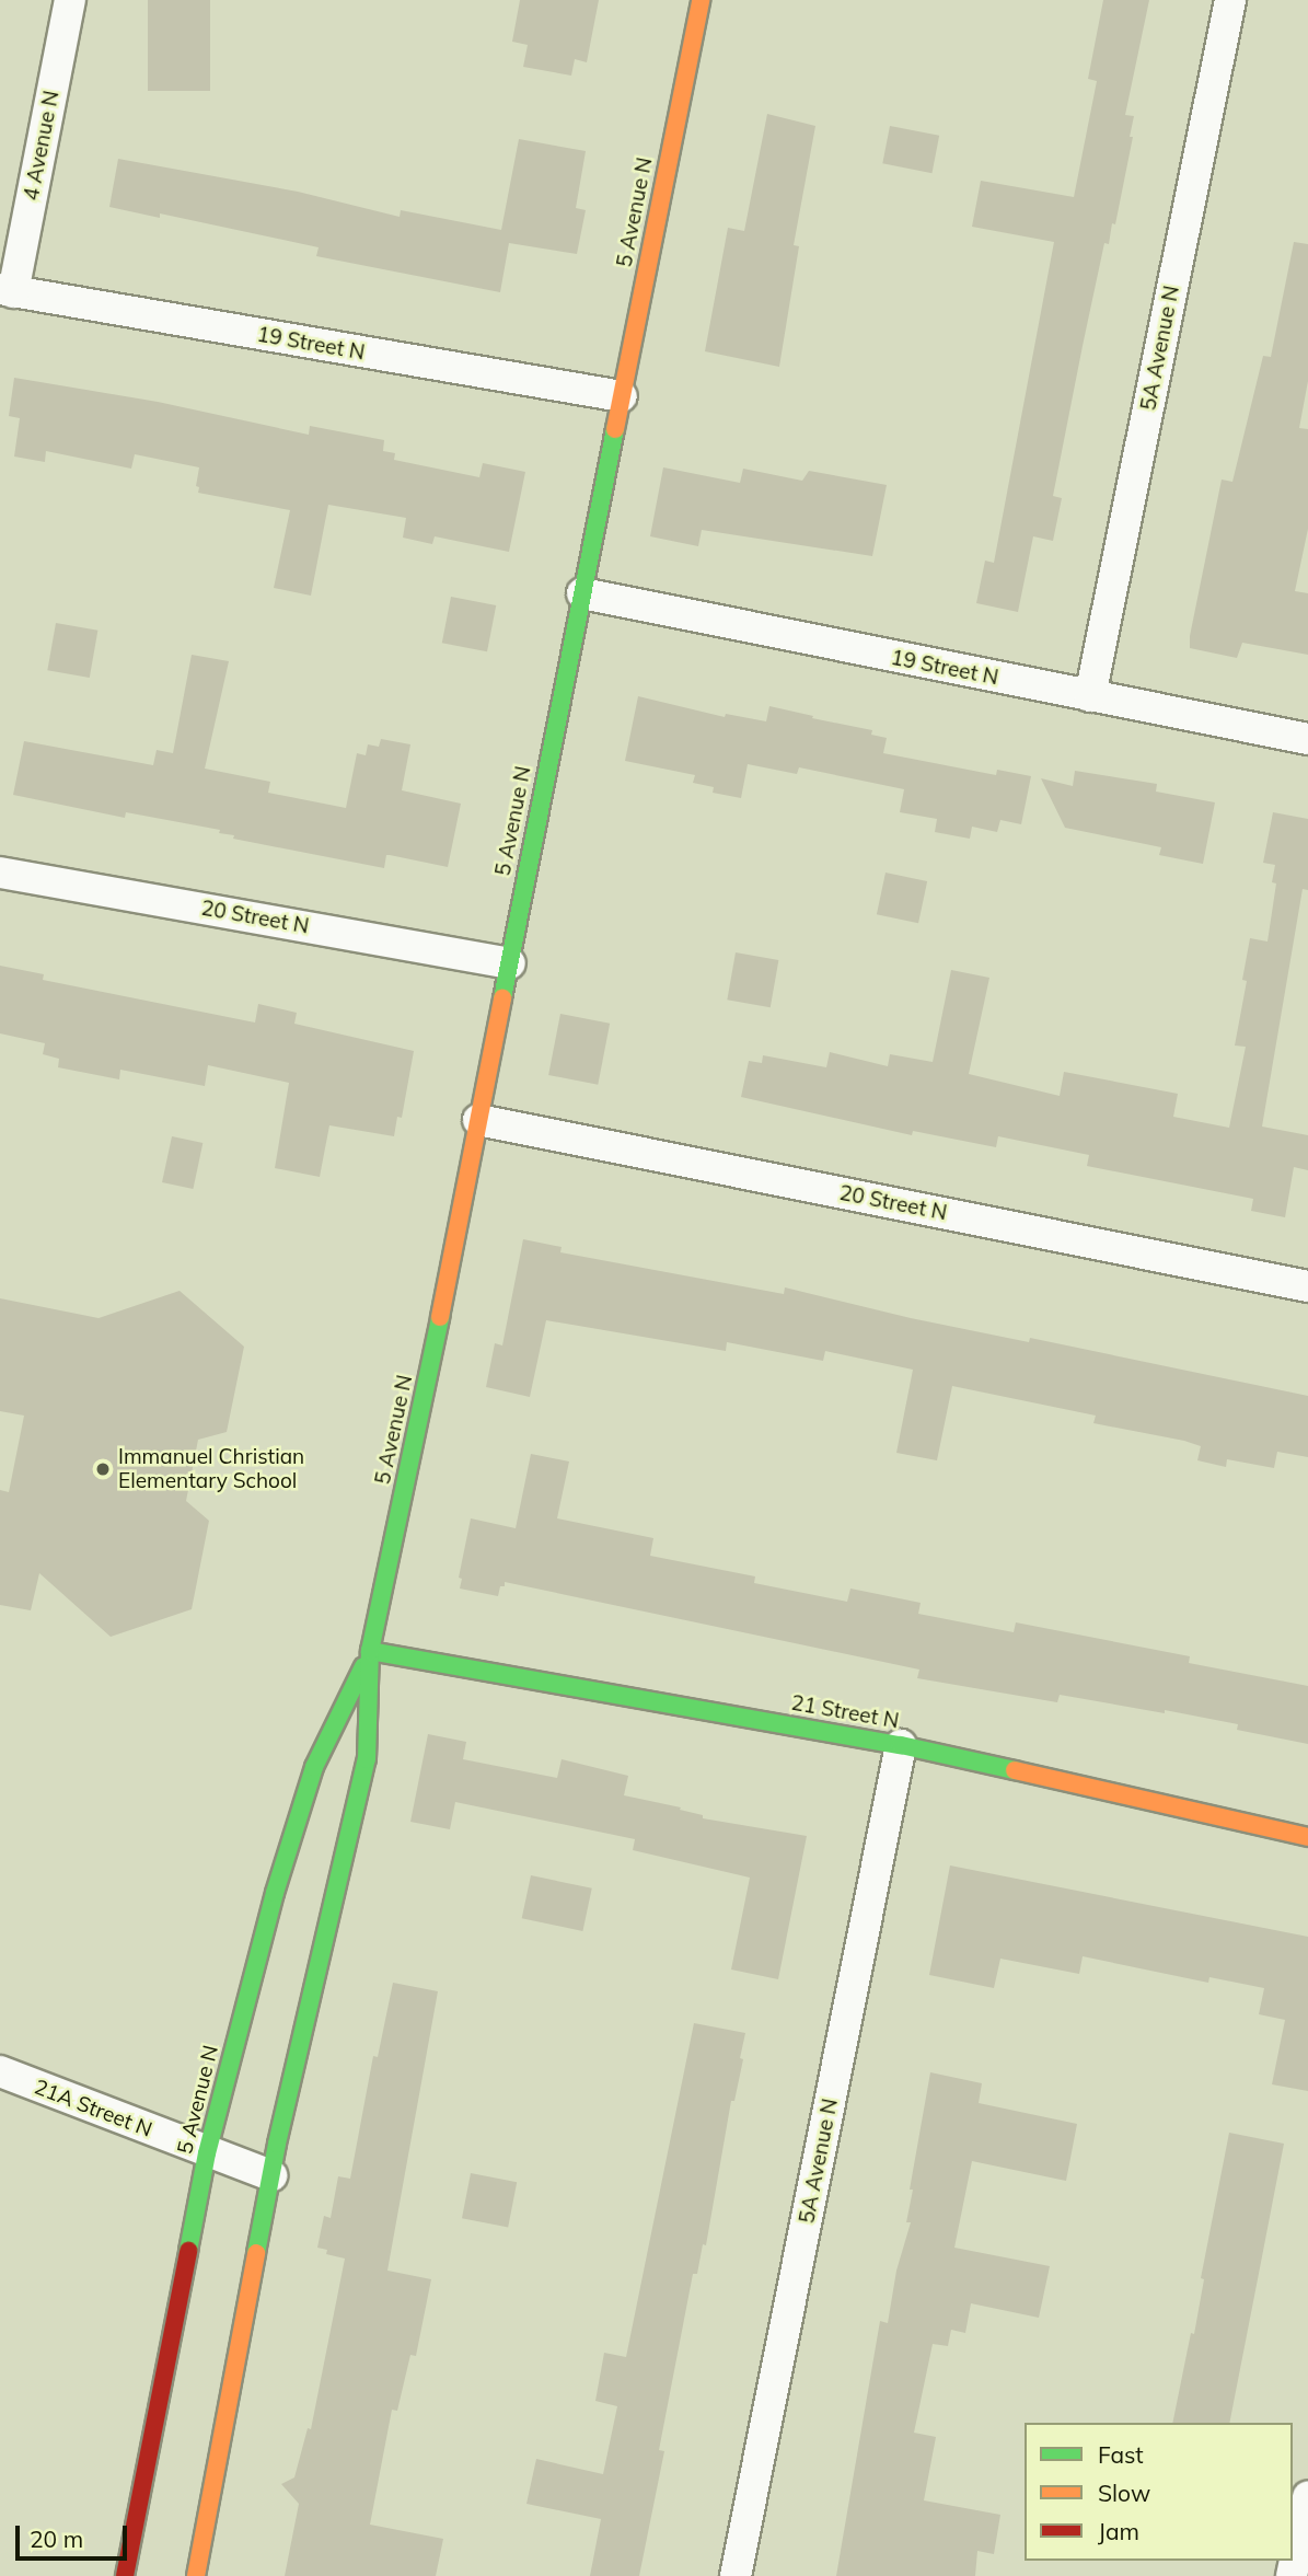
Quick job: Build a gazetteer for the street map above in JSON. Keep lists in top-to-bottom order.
{
  "streets": {
    "main road": ["5 Avenue N", "21 Street N"],
    "street": [
      "4 Avenue N",
      "19 Street N",
      "5A Avenue N",
      "20 Street N",
      "21A Street N"
    ]
  },
  "crossings": [
    ["4 Avenue N", "19 Street N"],
    ["5 Avenue N", "19 Street N"],
    ["5 Avenue N", "20 Street N"],
    ["5 Avenue N", "21 Street N"],
    ["5 Avenue N", "21A Street N"],
    ["19 Street N", "5A Avenue N"],
    ["5A Avenue N", "21 Street N"]
  ],
  "places": ["Immanuel Christian Elementary School"],
  "legend": ["Fast", "Slow", "Jam"],
  "scale_bar": "20 m"
}
